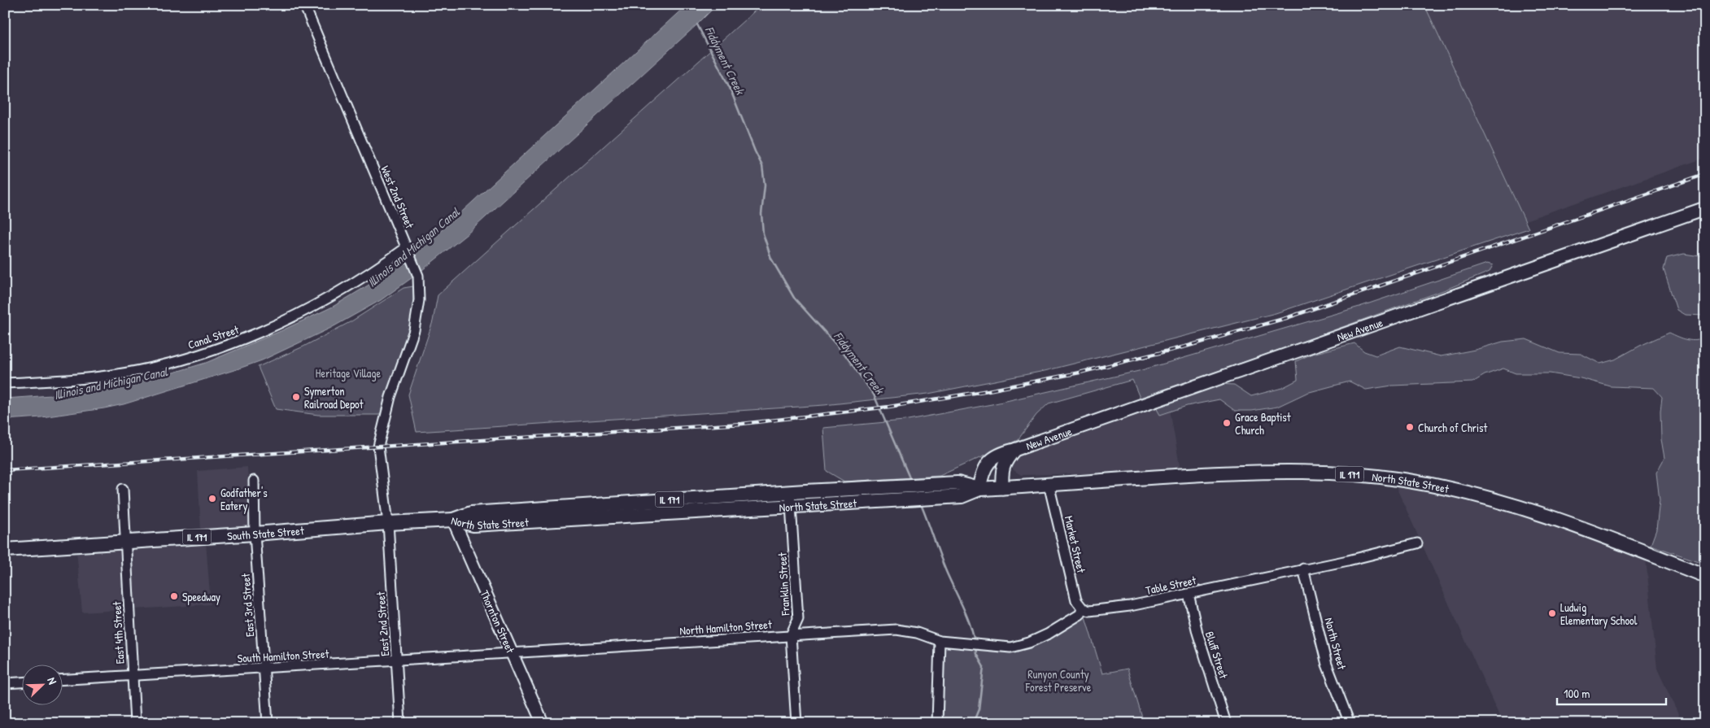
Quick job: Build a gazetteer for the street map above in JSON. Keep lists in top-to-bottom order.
{
  "streets": {
    "main road": [
      "New Avenue",
      "IL 171",
      "North State Street",
      "South State Street"
    ],
    "street": [
      "West 2nd Street",
      "Canal Street",
      "Market Street",
      "Franklin Street",
      "Table Street",
      "East 3rd Street",
      "Thornton Street",
      "East 2nd Street",
      "North Hamilton Street",
      "East 4th Street",
      "North Street",
      "Bluff Street",
      "South Hamilton Street"
    ]
  },
  "crossings": [
    ["West 2nd Street", "Canal Street"],
    ["West 2nd Street", "South State Street"],
    ["West 2nd Street", "East 2nd Street"],
    ["New Avenue", "North State Street"],
    ["North State Street", "South State Street"],
    ["North State Street", "Market Street"],
    ["North State Street", "Franklin Street"],
    ["North State Street", "Thornton Street"],
    ["South State Street", "East 3rd Street"],
    ["South State Street", "Thornton Street"],
    ["South State Street", "East 2nd Street"],
    ["South State Street", "East 4th Street"],
    ["Market Street", "Table Street"],
    ["Franklin Street", "North Hamilton Street"],
    ["Table Street", "North Street"],
    ["Table Street", "Bluff Street"],
    ["East 3rd Street", "South Hamilton Street"],
    ["Thornton Street", "North Hamilton Street"],
    ["Thornton Street", "South Hamilton Street"],
    ["East 2nd Street", "South Hamilton Street"],
    ["North Hamilton Street", "South Hamilton Street"],
    ["East 4th Street", "South Hamilton Street"]
  ],
  "water": ["Fiddyment Creek", "Illinois and Michigan Canal"],
  "parks": ["Heritage Village", "Runyon County Forest Preserve"],
  "places": [
    "Symerton Railroad Depot",
    "Grace Baptist Church",
    "Church of Christ",
    "Godfather's Eatery",
    "Speedway",
    "Ludwig Elementary School"
  ],
  "scale_bar": "100 m",
  "north": "top right"
}
